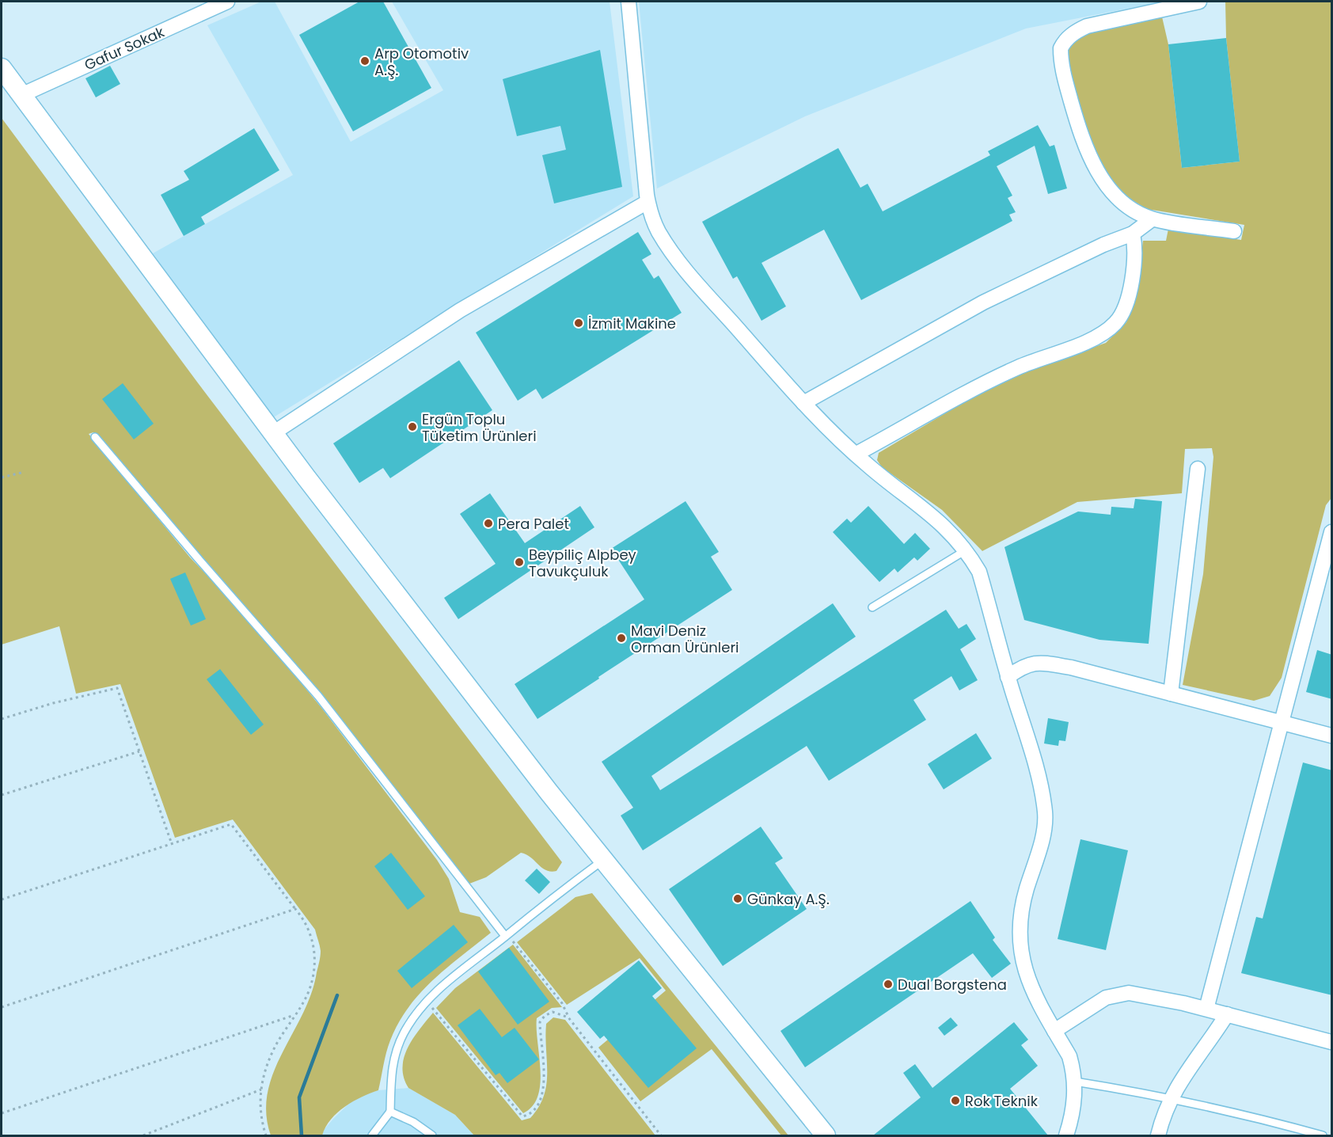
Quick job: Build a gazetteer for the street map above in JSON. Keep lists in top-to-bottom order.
{
  "streets": {
    "street": ["Gafur Sokak"]
  },
  "places": [
    "Arp Otomotiv A.Ş.",
    "İzmit Makine",
    "Ergün Toplu Tüketim Ürünleri",
    "Pera Palet",
    "Beypiliç Alpbey Tavukçuluk",
    "Mavi Deniz Orman Ürünleri",
    "Günkay A.Ş.",
    "Dual Borgstena",
    "Rok Teknik"
  ]
}
